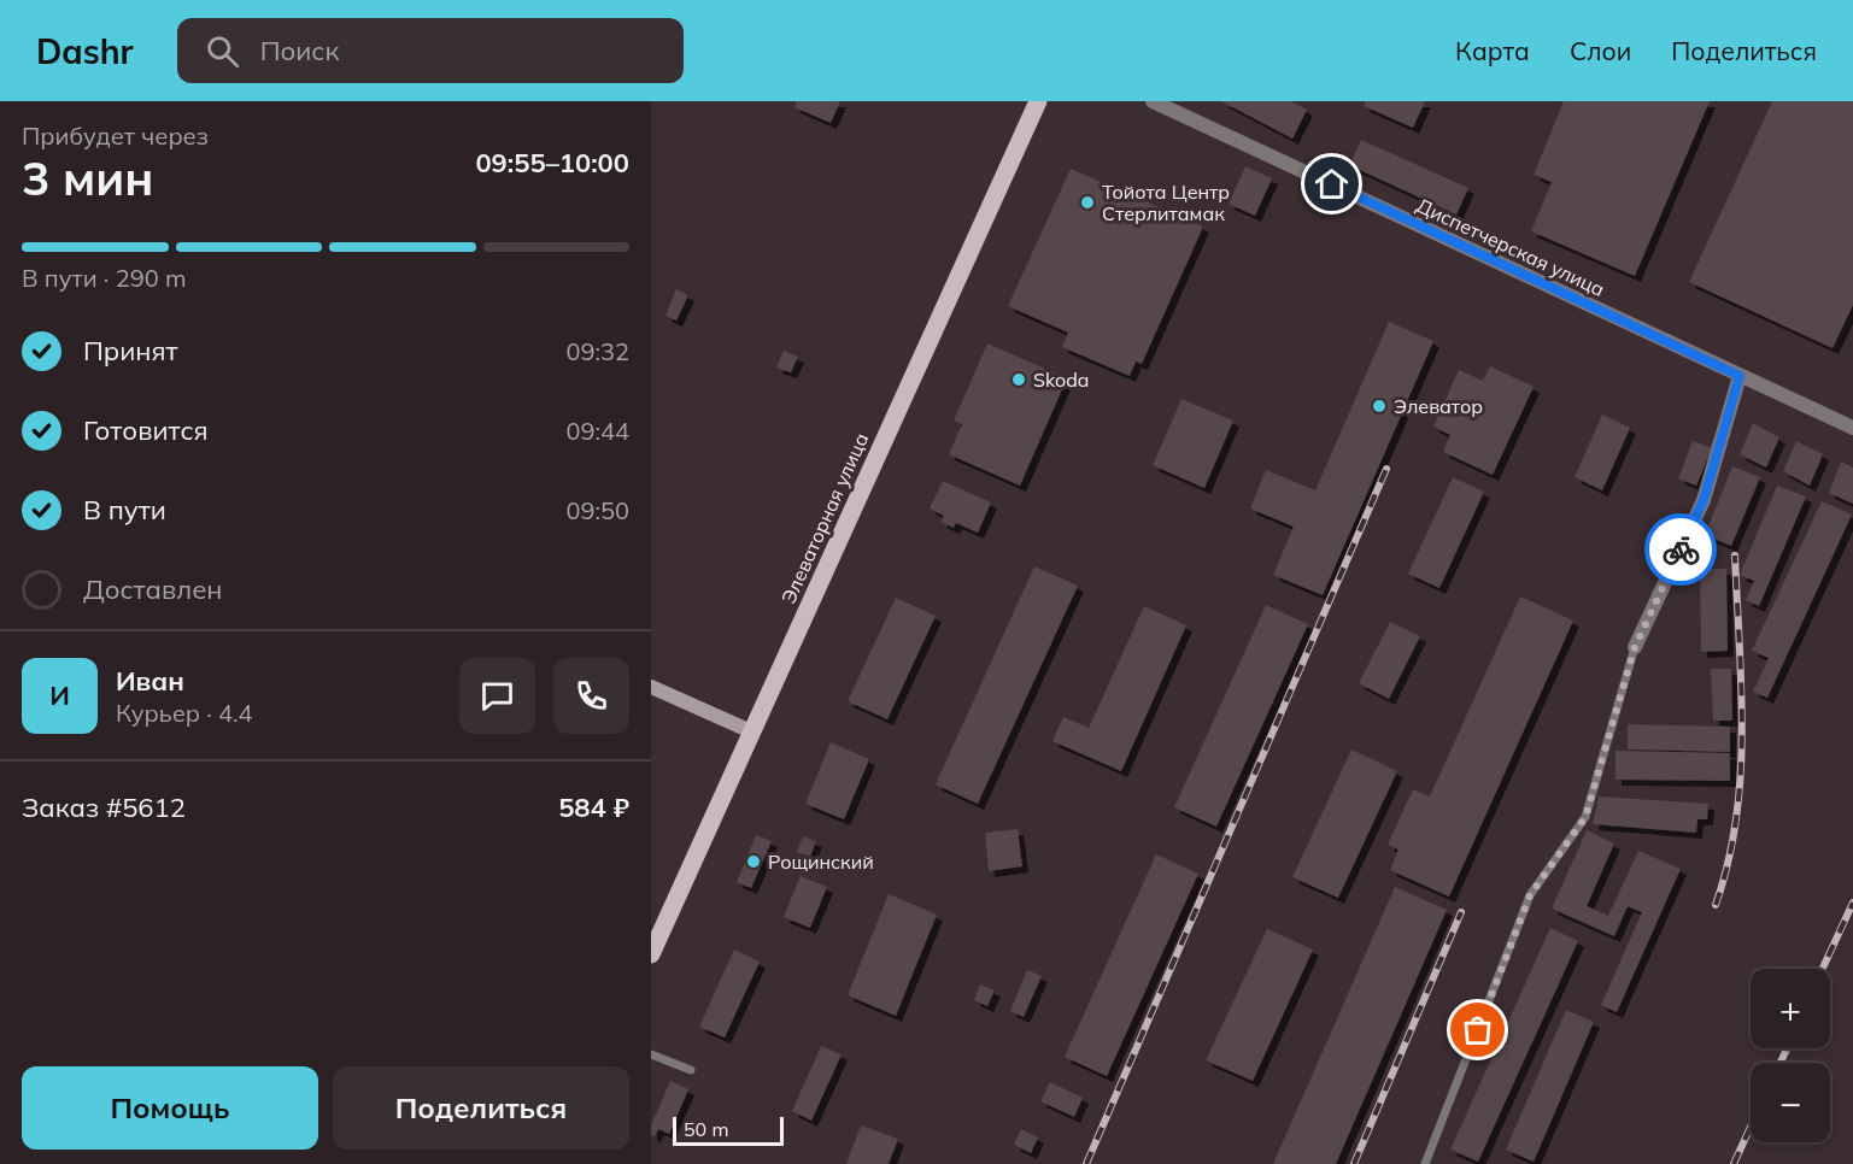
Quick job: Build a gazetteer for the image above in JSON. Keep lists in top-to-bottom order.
{
  "streets": {
    "main road": ["Элеваторная улица"],
    "street": ["Диспетчерская улица"]
  },
  "places": [
    "Тойота Центр Стерлитамак",
    "Skoda",
    "Элеватор",
    "Рощинский"
  ],
  "scale_bar": "50 m",
  "page": {
    "header": "Dashr",
    "search": "Поиск",
    "nav": ["Карта", "Слои", "Поделиться"],
    "heading": ["3 мин", "Прибудет через", "09:55–10:00"],
    "panel": [
      "Иван",
      "Курьер · 4.4",
      "Заказ #5612",
      "584 ₽"
    ],
    "bar": "В пути · 290 m",
    "list": [
      ["Принят", "09:32"],
      ["Готовится", "09:44"],
      ["В пути", "09:50"],
      "Доставлен"
    ],
    "round": "И",
    "map_buttons": ["+", "−"],
    "buttons": ["Помощь", "Поделиться"],
    "scale": "50 m"
  }
}
